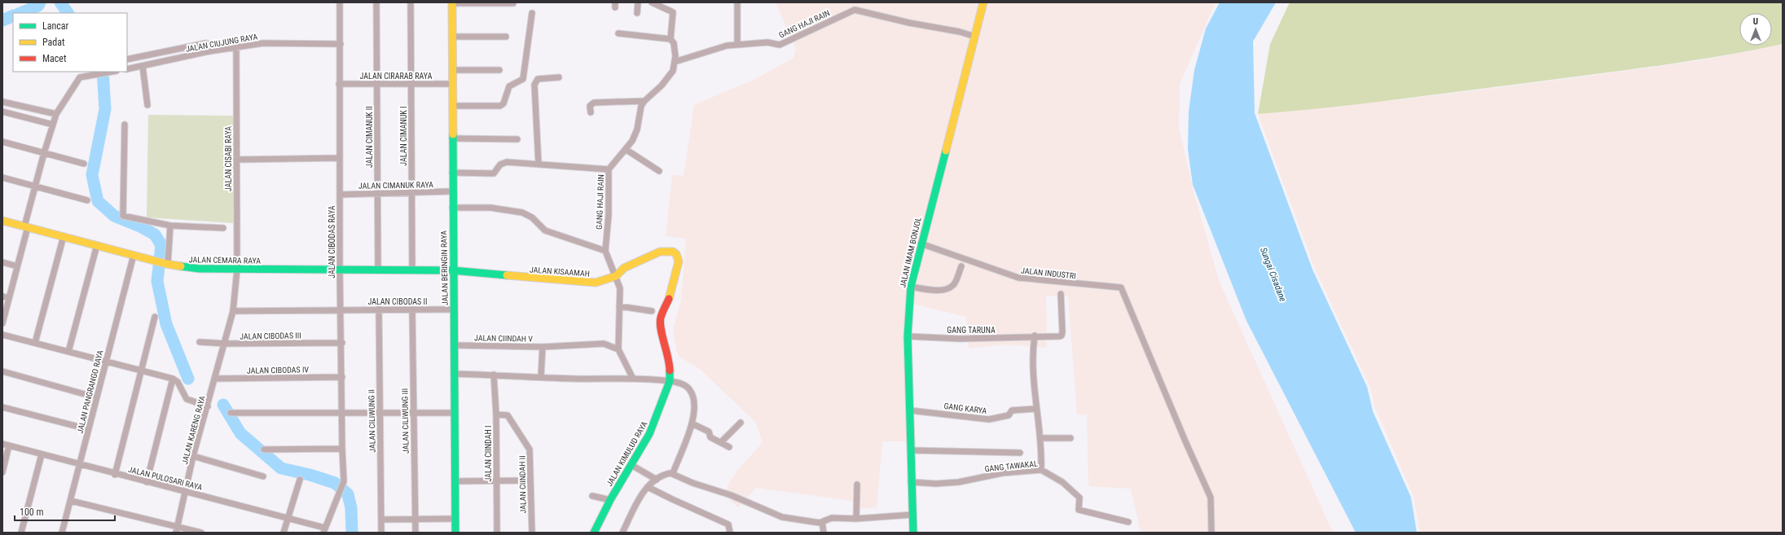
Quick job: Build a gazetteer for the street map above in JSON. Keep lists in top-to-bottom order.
{
  "streets": {
    "street": [
      "GANG HAJI RAIN",
      "JALAN CIUJUNG RAYA",
      "JALAN CIRARAB RAYA",
      "JALAN CIMANUK I",
      "JALAN CIMANUK II",
      "JALAN CISABI RAYA",
      "JALAN CIMANUK RAYA",
      "JALAN CIBODAS RAYA",
      "JALAN IMAM BONJOL",
      "JALAN CEMARA RAYA",
      "JALAN BERINGIN RAYA",
      "JALAN KISAAMAH",
      "JALAN INDUSTRI",
      "JALAN CIBODAS II",
      "GANG TARUNA",
      "JALAN CIBODAS III",
      "JALAN CIINDAH V",
      "JALAN CIBODAS IV",
      "JALAN PANGRANGO RAYA",
      "GANG KARYA",
      "JALAN CILIWUNG II",
      "JALAN CILIWUNG III",
      "JALAN KARENG RAYA",
      "JALAN CIINDAH I",
      "JALAN KIMULUD RAYA",
      "GANG TAWAKAL",
      "JALAN PULOSARI RAYA",
      "JALAN CIINDAH II"
    ]
  },
  "crossings": [
    ["GANG HAJI RAIN", "JALAN IMAM BONJOL"],
    ["JALAN CIUJUNG RAYA", "JALAN CISABI RAYA"],
    ["JALAN CIUJUNG RAYA", "JALAN CIBODAS RAYA"],
    ["JALAN CIRARAB RAYA", "JALAN CIMANUK I"],
    ["JALAN CIRARAB RAYA", "JALAN CIMANUK II"],
    ["JALAN CIRARAB RAYA", "JALAN CIBODAS RAYA"],
    ["JALAN CIRARAB RAYA", "JALAN BERINGIN RAYA"],
    ["JALAN CIMANUK I", "JALAN CIMANUK RAYA"],
    ["JALAN CIMANUK I", "JALAN CEMARA RAYA"],
    ["JALAN CIMANUK II", "JALAN CIMANUK RAYA"],
    ["JALAN CIMANUK II", "JALAN CEMARA RAYA"],
    ["JALAN CISABI RAYA", "JALAN CEMARA RAYA"],
    ["JALAN CIMANUK RAYA", "JALAN CIBODAS RAYA"],
    ["JALAN CIMANUK RAYA", "JALAN BERINGIN RAYA"],
    ["JALAN CIBODAS RAYA", "JALAN CEMARA RAYA"],
    ["JALAN CIBODAS RAYA", "JALAN CIBODAS II"],
    ["JALAN CIBODAS RAYA", "JALAN CIBODAS III"],
    ["JALAN CIBODAS RAYA", "JALAN CIBODAS IV"],
    ["JALAN CIBODAS RAYA", "JALAN PULOSARI RAYA"],
    ["JALAN IMAM BONJOL", "JALAN INDUSTRI"],
    ["JALAN IMAM BONJOL", "GANG TARUNA"],
    ["JALAN IMAM BONJOL", "GANG KARYA"],
    ["JALAN IMAM BONJOL", "GANG TAWAKAL"],
    ["JALAN CEMARA RAYA", "JALAN BERINGIN RAYA"],
    ["JALAN CEMARA RAYA", "JALAN KISAAMAH"],
    ["JALAN CEMARA RAYA", "JALAN PANGRANGO RAYA"],
    ["JALAN BERINGIN RAYA", "JALAN KISAAMAH"],
    ["JALAN BERINGIN RAYA", "JALAN CIBODAS II"],
    ["JALAN BERINGIN RAYA", "JALAN CIINDAH V"],
    ["JALAN KISAAMAH", "JALAN KIMULUD RAYA"],
    ["JALAN CIBODAS II", "JALAN CILIWUNG II"],
    ["JALAN CIBODAS II", "JALAN CILIWUNG III"],
    ["JALAN CIBODAS IV", "JALAN KARENG RAYA"],
    ["JALAN PANGRANGO RAYA", "JALAN PULOSARI RAYA"],
    ["JALAN KARENG RAYA", "JALAN PULOSARI RAYA"],
    ["JALAN CIINDAH I", "JALAN CIINDAH II"]
  ],
  "water": ["Sungai Cisadane"],
  "legend": ["Lancar", "Padat", "Macet"],
  "scale_bar": "100 m",
  "north": "top"
}
